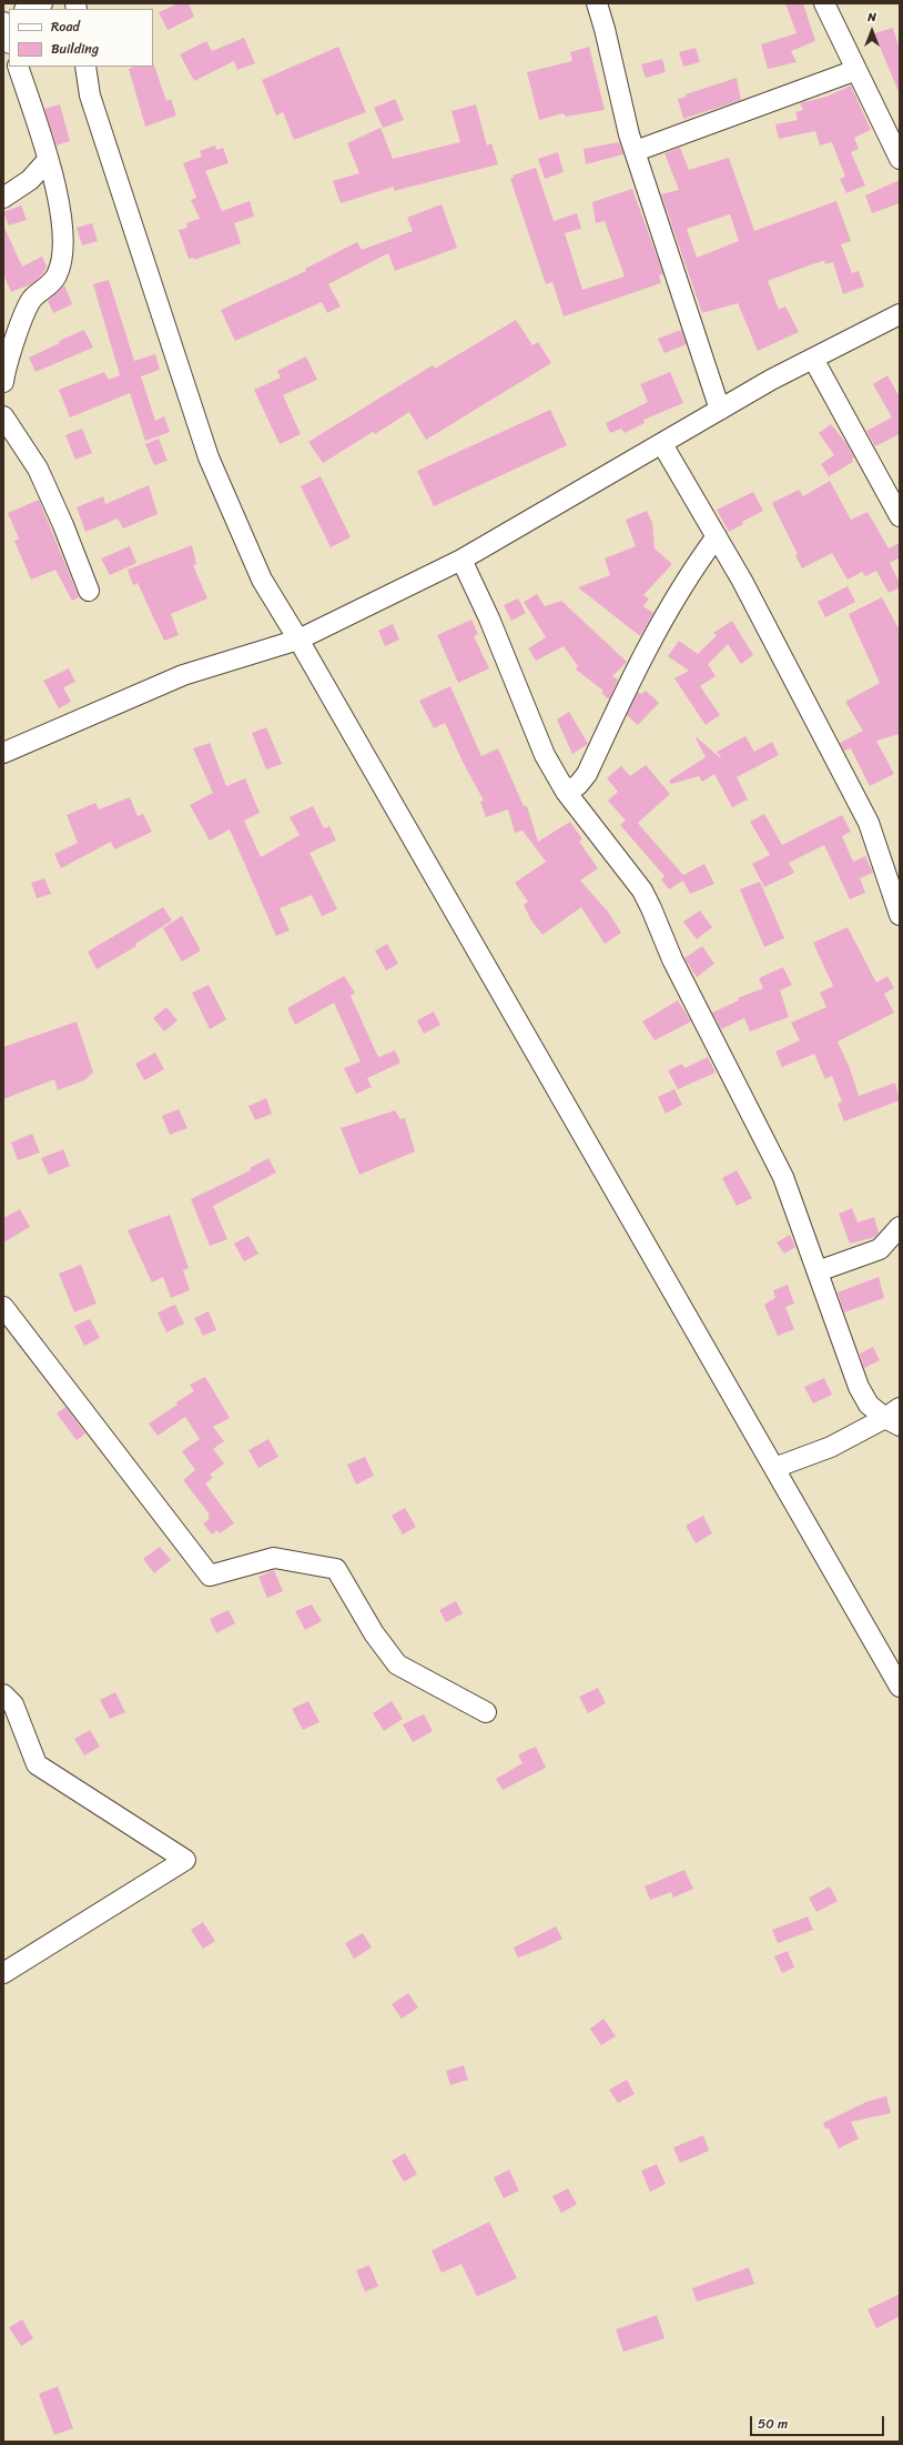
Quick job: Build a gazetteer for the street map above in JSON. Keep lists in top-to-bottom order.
{
  "legend": ["Road", "Building"],
  "scale_bar": "50 m",
  "north": "top"
}
